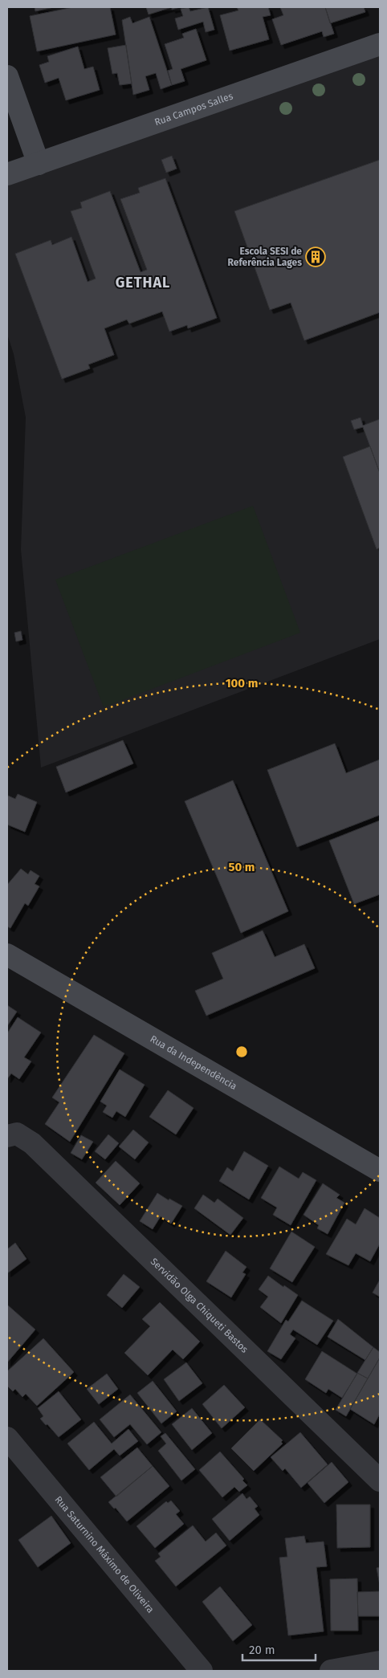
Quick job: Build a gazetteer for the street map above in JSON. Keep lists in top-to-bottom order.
{
  "streets": {
    "street": [
      "Rua Campos Salles",
      "Rua da Independência",
      "Servidão Olga Chiqueti Bastos",
      "Rua Saturnino Máximo de Oliveira"
    ]
  },
  "districts": ["GETHAL"],
  "places": {
    "building": ["Escola SESI de Referência Lages"]
  },
  "scale_bar": "20 m",
  "rings": ["100 m", "50 m"]
}
